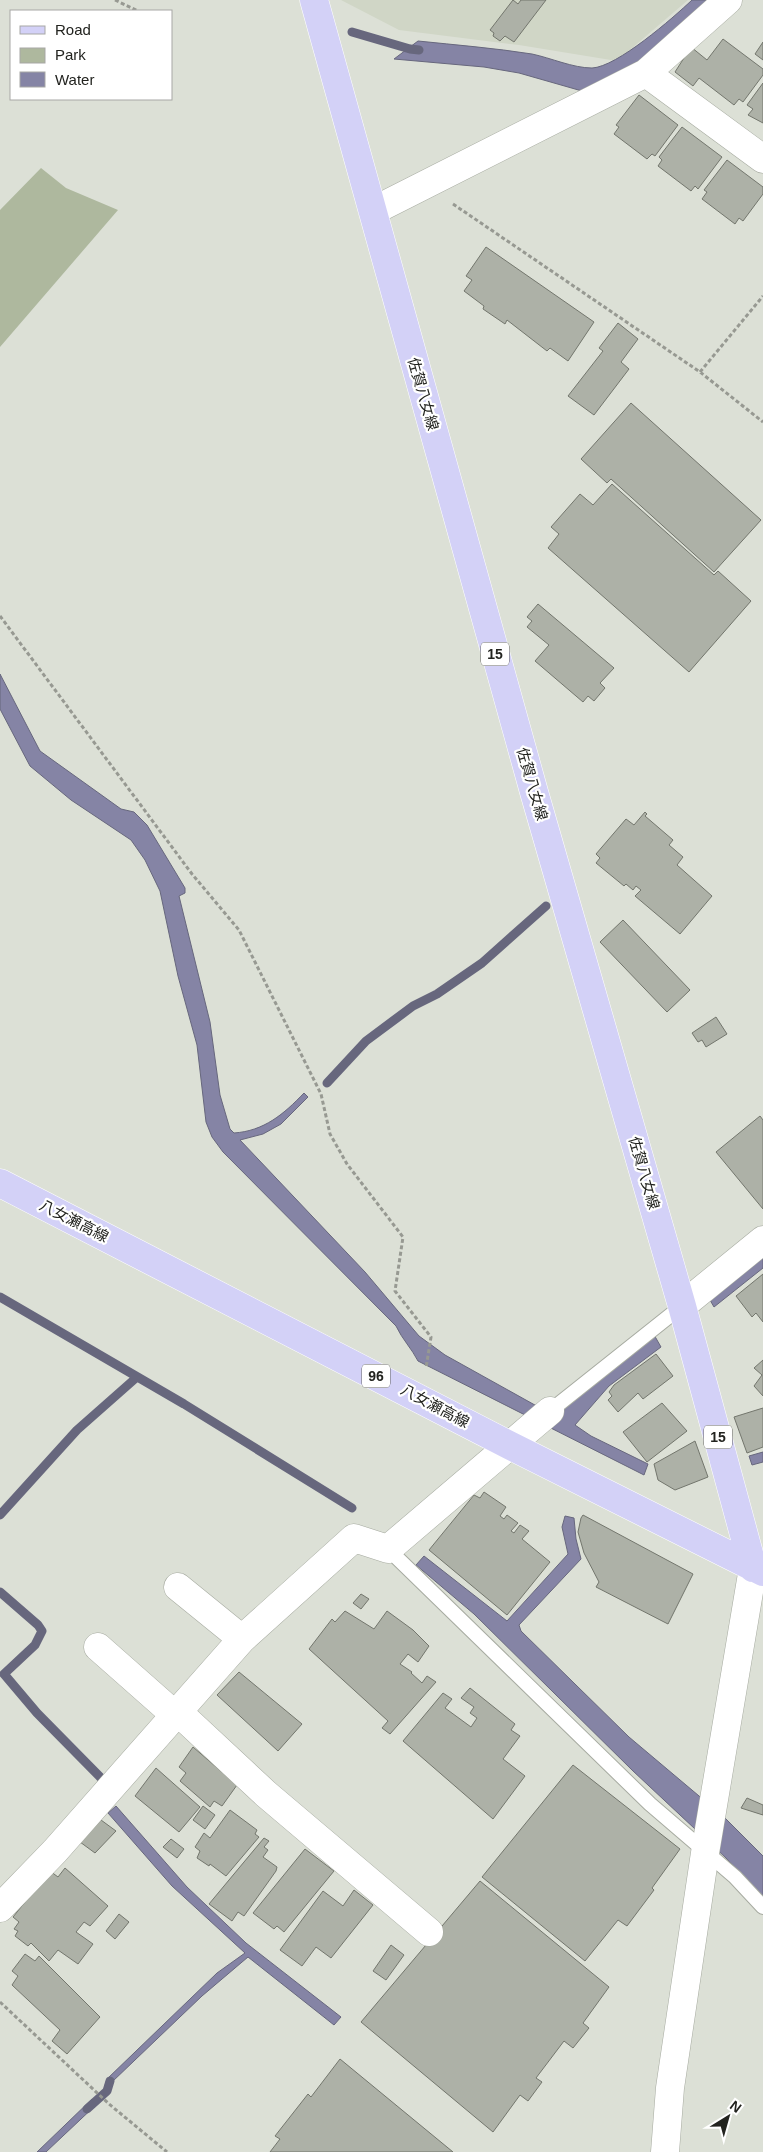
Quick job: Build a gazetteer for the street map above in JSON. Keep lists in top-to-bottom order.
{
  "streets": {
    "main road": [
      "佐賀八女線",
      "15",
      "八女瀬高線",
      "96"
    ]
  },
  "crossings": [
    ["佐賀八女線", "八女瀬高線"]
  ],
  "legend": ["Road", "Park", "Water"],
  "north": "top right"
}
